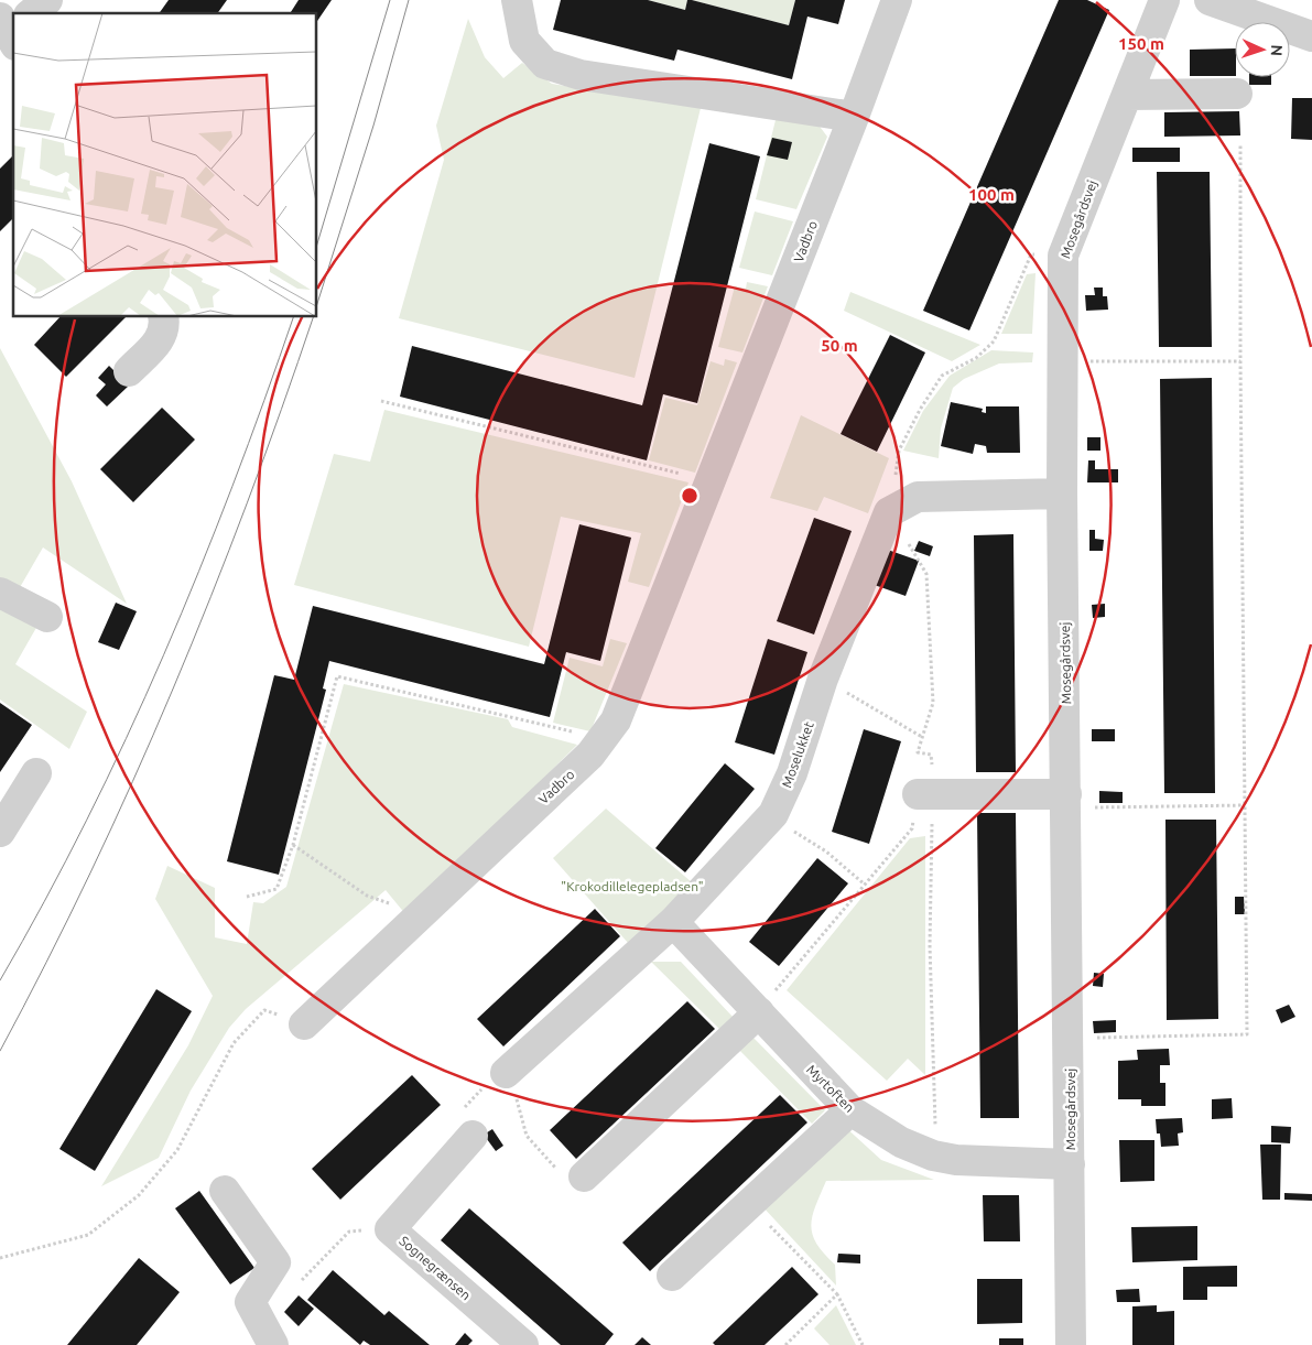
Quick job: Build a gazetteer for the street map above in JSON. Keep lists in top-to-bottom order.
{
  "streets": {
    "street": [
      "Mosegårdsvej",
      "Vadbro",
      "Moselukket",
      "Myrtoften",
      "Sognegrænsen"
    ]
  },
  "crossings": [
    ["Mosegårdsvej", "Myrtoften"],
    ["Moselukket", "Myrtoften"]
  ],
  "parks": ["\"Krokodillelegepladsen\""],
  "north": "right",
  "rings": ["150 m", "100 m", "50 m"]
}
